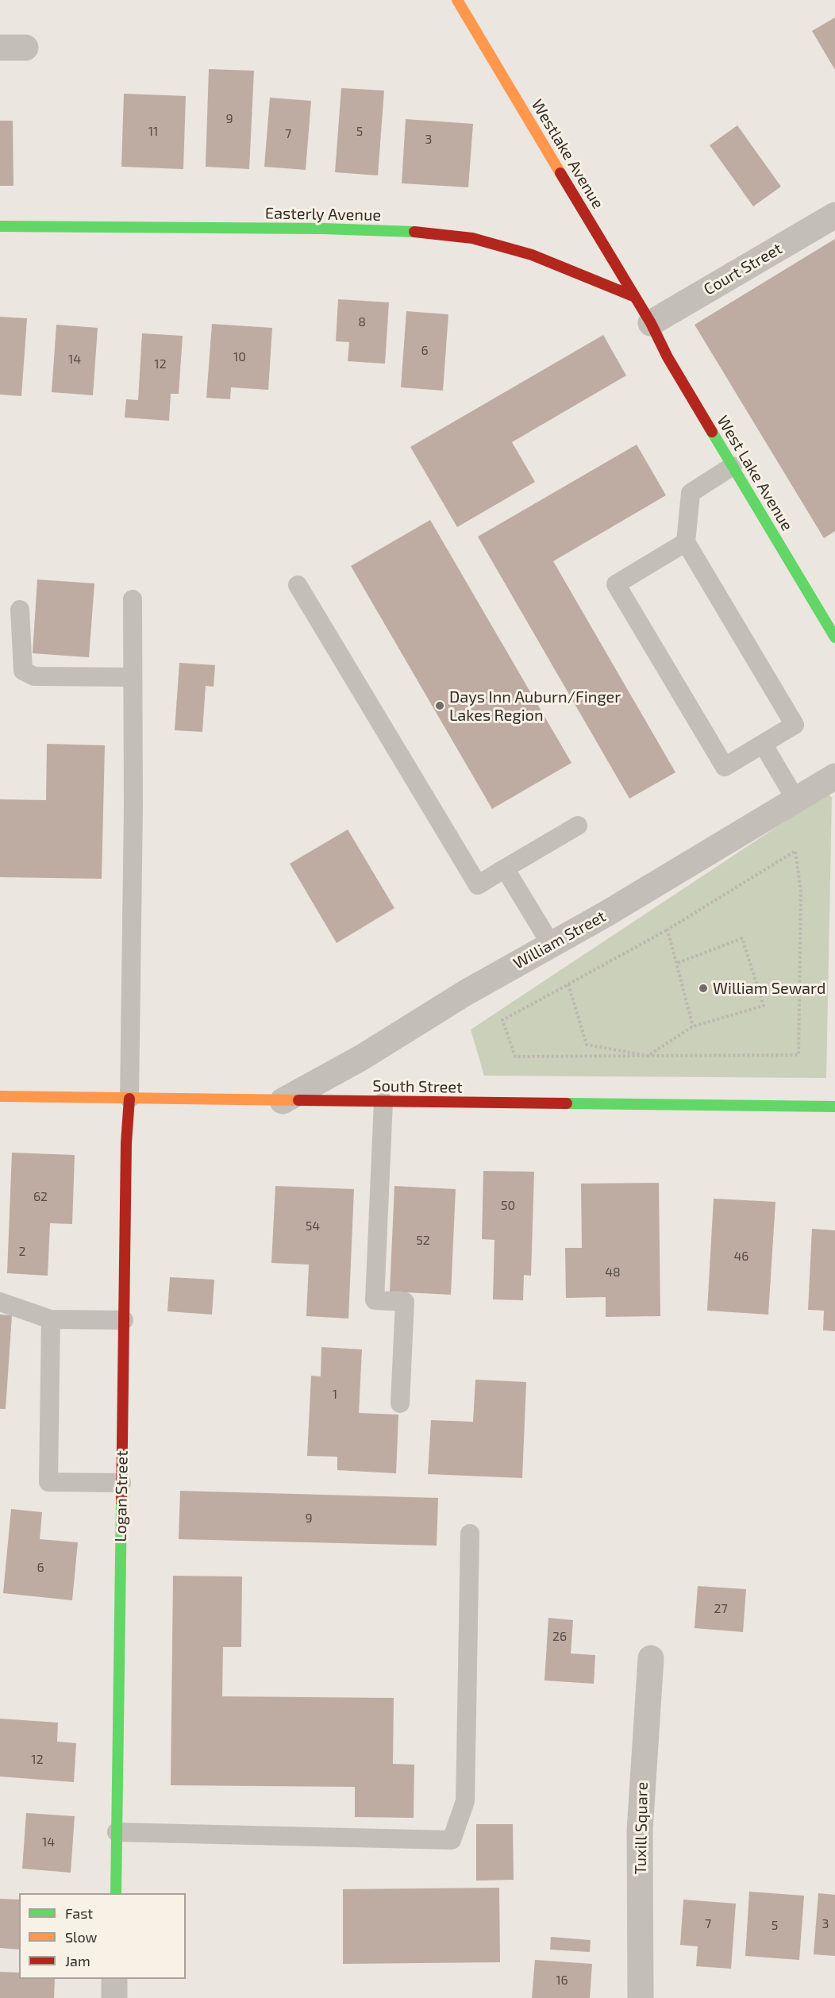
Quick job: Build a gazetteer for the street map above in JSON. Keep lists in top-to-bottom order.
{
  "streets": {
    "street": [
      "Westlake Avenue",
      "Easterly Avenue",
      "Court Street",
      "West Lake Avenue",
      "William Street",
      "South Street",
      "Logan Street",
      "Tuxill Square"
    ]
  },
  "crossings": [
    ["Westlake Avenue", "Easterly Avenue"],
    ["Westlake Avenue", "Court Street"],
    ["Westlake Avenue", "West Lake Avenue"],
    ["Court Street", "West Lake Avenue"],
    ["William Street", "South Street"],
    ["South Street", "Logan Street"]
  ],
  "places": ["Days Inn Auburn/Finger Lakes Region", "William Seward"],
  "house_numbers": [
    "9",
    "11",
    "5",
    "7",
    "3",
    "8",
    "6",
    "10",
    "14",
    "12",
    "62",
    "50",
    "54",
    "52",
    "2",
    "46",
    "48",
    "1",
    "9",
    "6",
    "27",
    "26",
    "12",
    "14",
    "7",
    "3",
    "5",
    "16"
  ],
  "legend": ["Fast", "Slow", "Jam"]
}
